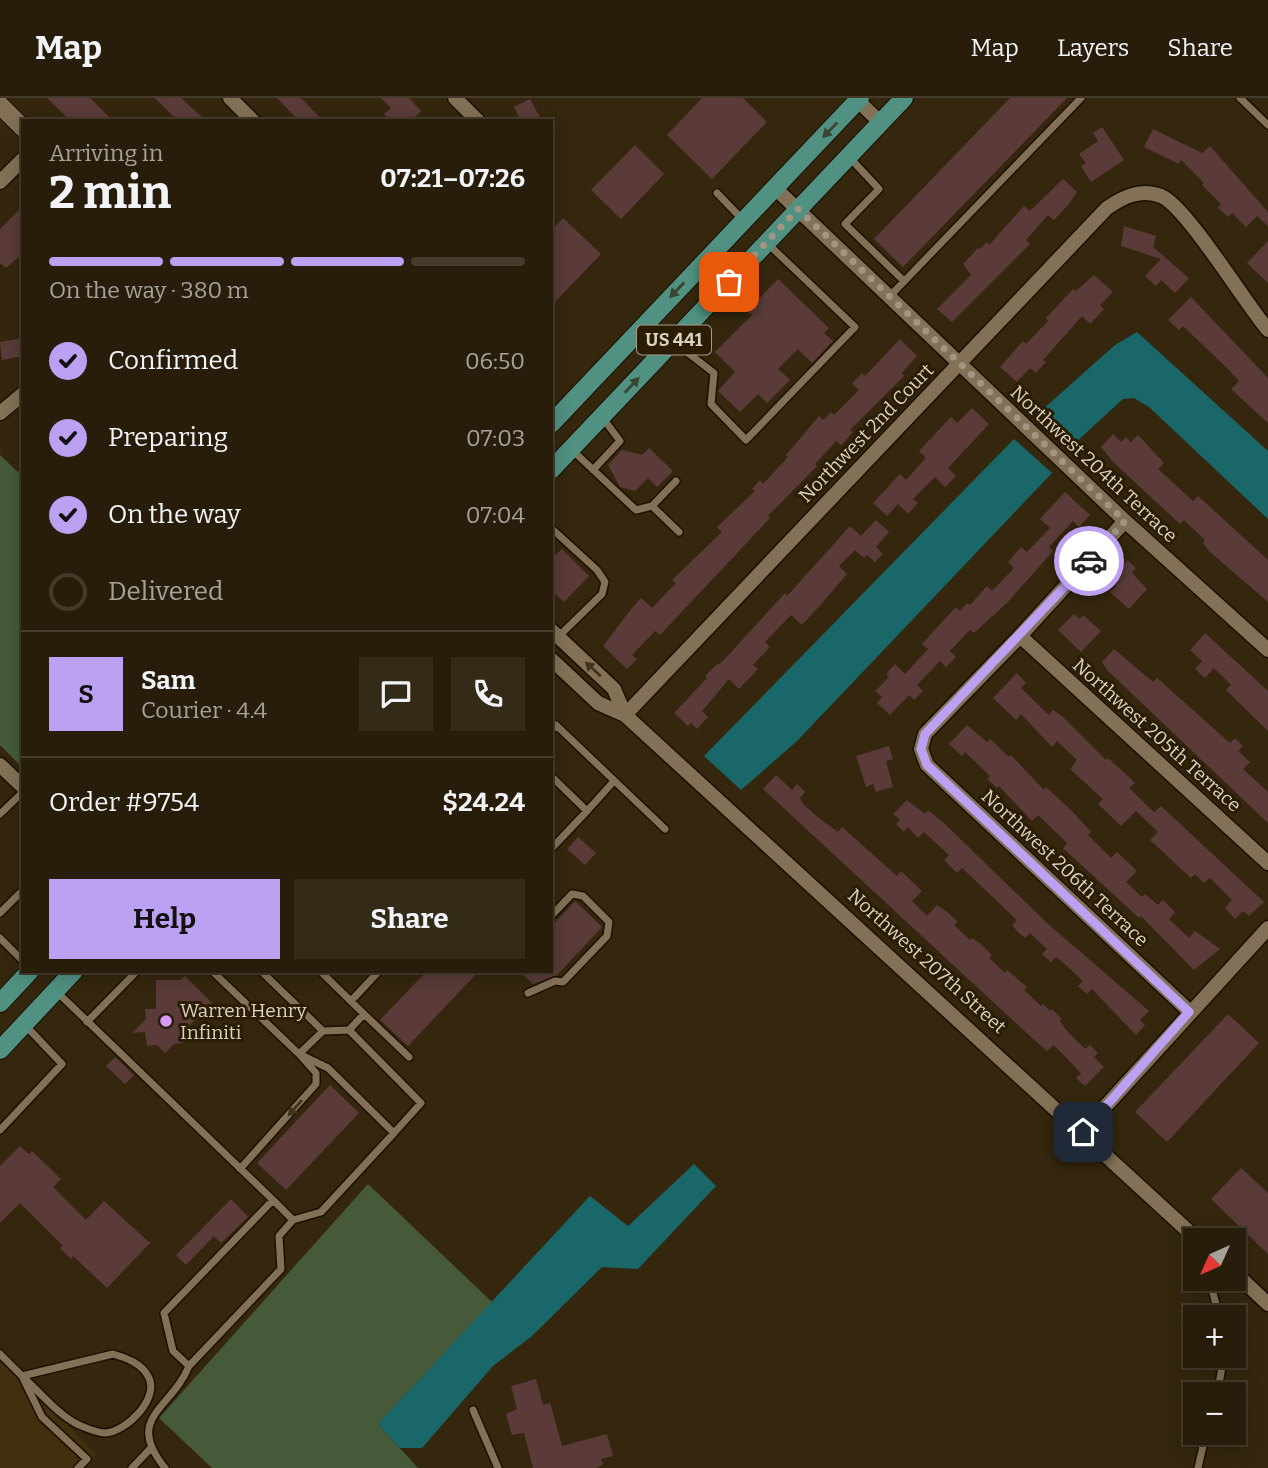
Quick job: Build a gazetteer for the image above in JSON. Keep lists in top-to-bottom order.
{
  "streets": {
    "main road": ["US 441"],
    "street": [
      "Northwest 2nd Court",
      "Northwest 204th Terrace",
      "Northwest 205th Terrace",
      "Northwest 206th Terrace",
      "Northwest 207th Street"
    ]
  },
  "crossings": [
    ["US 441", "Northwest 204th Terrace"],
    ["Northwest 2nd Court", "Northwest 204th Terrace"],
    ["Northwest 2nd Court", "Northwest 207th Street"],
    ["Northwest 205th Terrace", "Northwest 206th Terrace"]
  ],
  "places": ["Warren Henry Infiniti"],
  "north": "bottom left",
  "page": {
    "header": "Map",
    "nav": ["Map", "Layers", "Share"],
    "heading": ["2 min", "Arriving in", "07:21–07:26"],
    "panel": [
      "Sam",
      "Courier · 4.4",
      "Order #9754",
      "$24.24"
    ],
    "bar": "On the way · 380 m",
    "list": [
      ["Confirmed", "06:50"],
      ["Preparing", "07:03"],
      ["On the way", "07:04"],
      "Delivered"
    ],
    "round": "S",
    "buttons": ["Help", "Share"],
    "map_buttons": ["+", "−"]
  }
}
